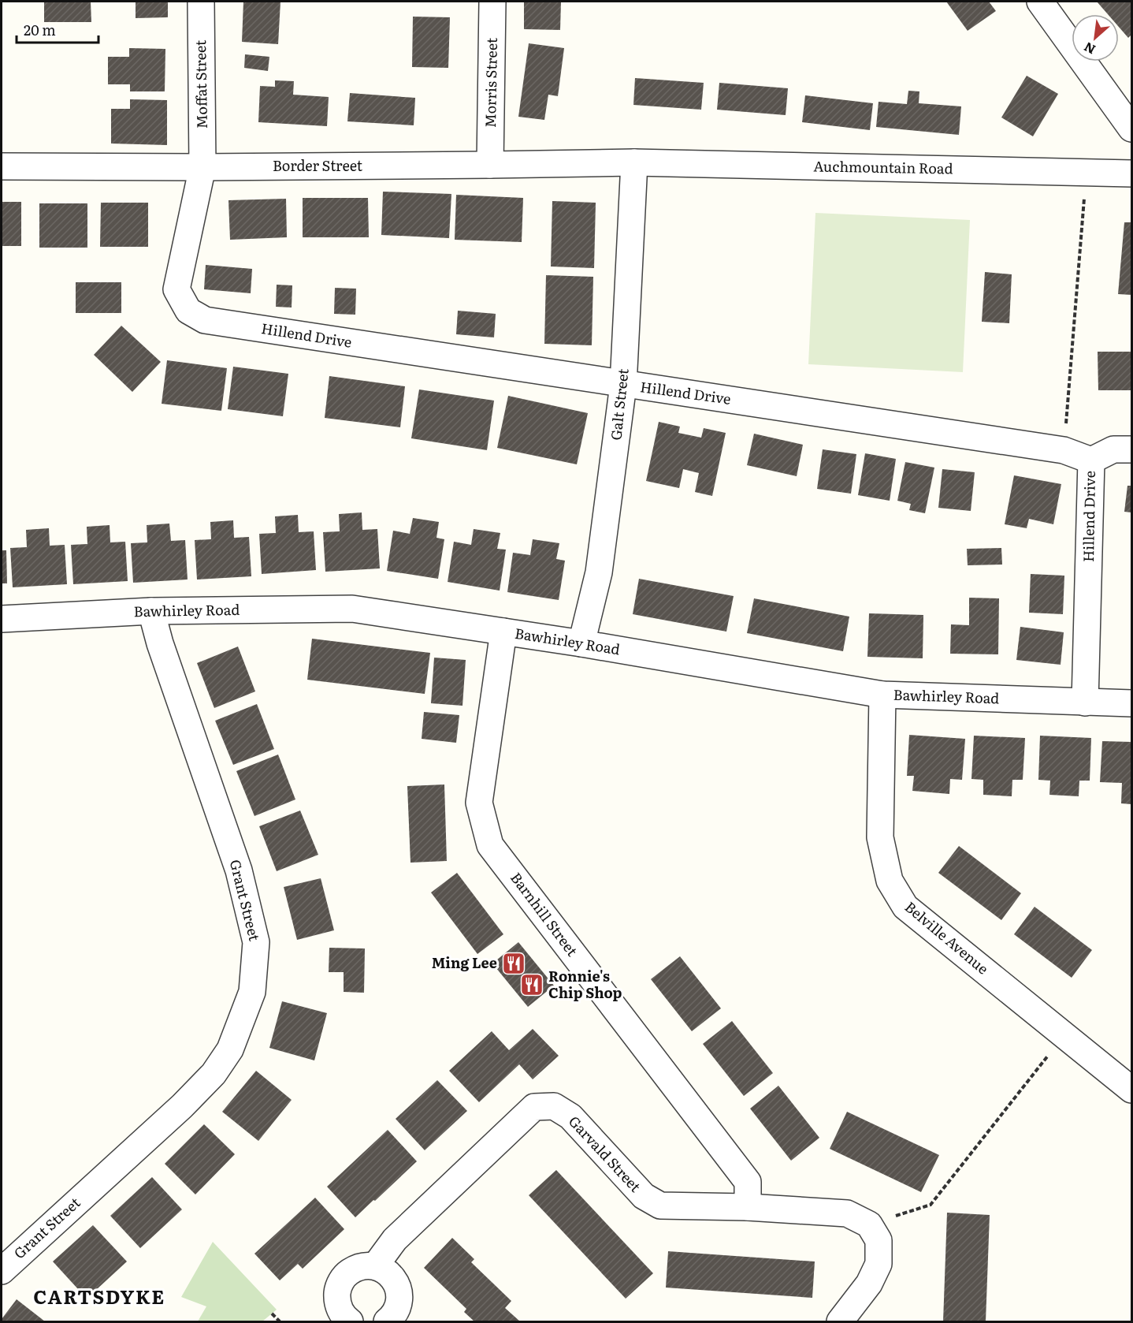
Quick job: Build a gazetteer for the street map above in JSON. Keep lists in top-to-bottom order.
{
  "streets": {
    "street": [
      "Morris Street",
      "Moffat Street",
      "Border Street",
      "Auchmountain Road",
      "Hillend Drive",
      "Galt Street",
      "Bawhirley Road",
      "Grant Street",
      "Barnhill Street",
      "Belville Avenue",
      "Garvald Street"
    ]
  },
  "crossings": [
    ["Morris Street", "Border Street"],
    ["Moffat Street", "Border Street"],
    ["Moffat Street", "Hillend Drive"],
    ["Border Street", "Auchmountain Road"],
    ["Border Street", "Hillend Drive"],
    ["Border Street", "Galt Street"],
    ["Auchmountain Road", "Galt Street"],
    ["Hillend Drive", "Galt Street"],
    ["Hillend Drive", "Bawhirley Road"],
    ["Galt Street", "Bawhirley Road"],
    ["Bawhirley Road", "Grant Street"],
    ["Bawhirley Road", "Barnhill Street"],
    ["Bawhirley Road", "Belville Avenue"],
    ["Barnhill Street", "Garvald Street"]
  ],
  "districts": ["CARTSDYKE"],
  "places": {
    "restaurant": ["Ming Lee", "Ronnie's Chip Shop"]
  },
  "scale_bar": "20 m",
  "north": "bottom left"
}
